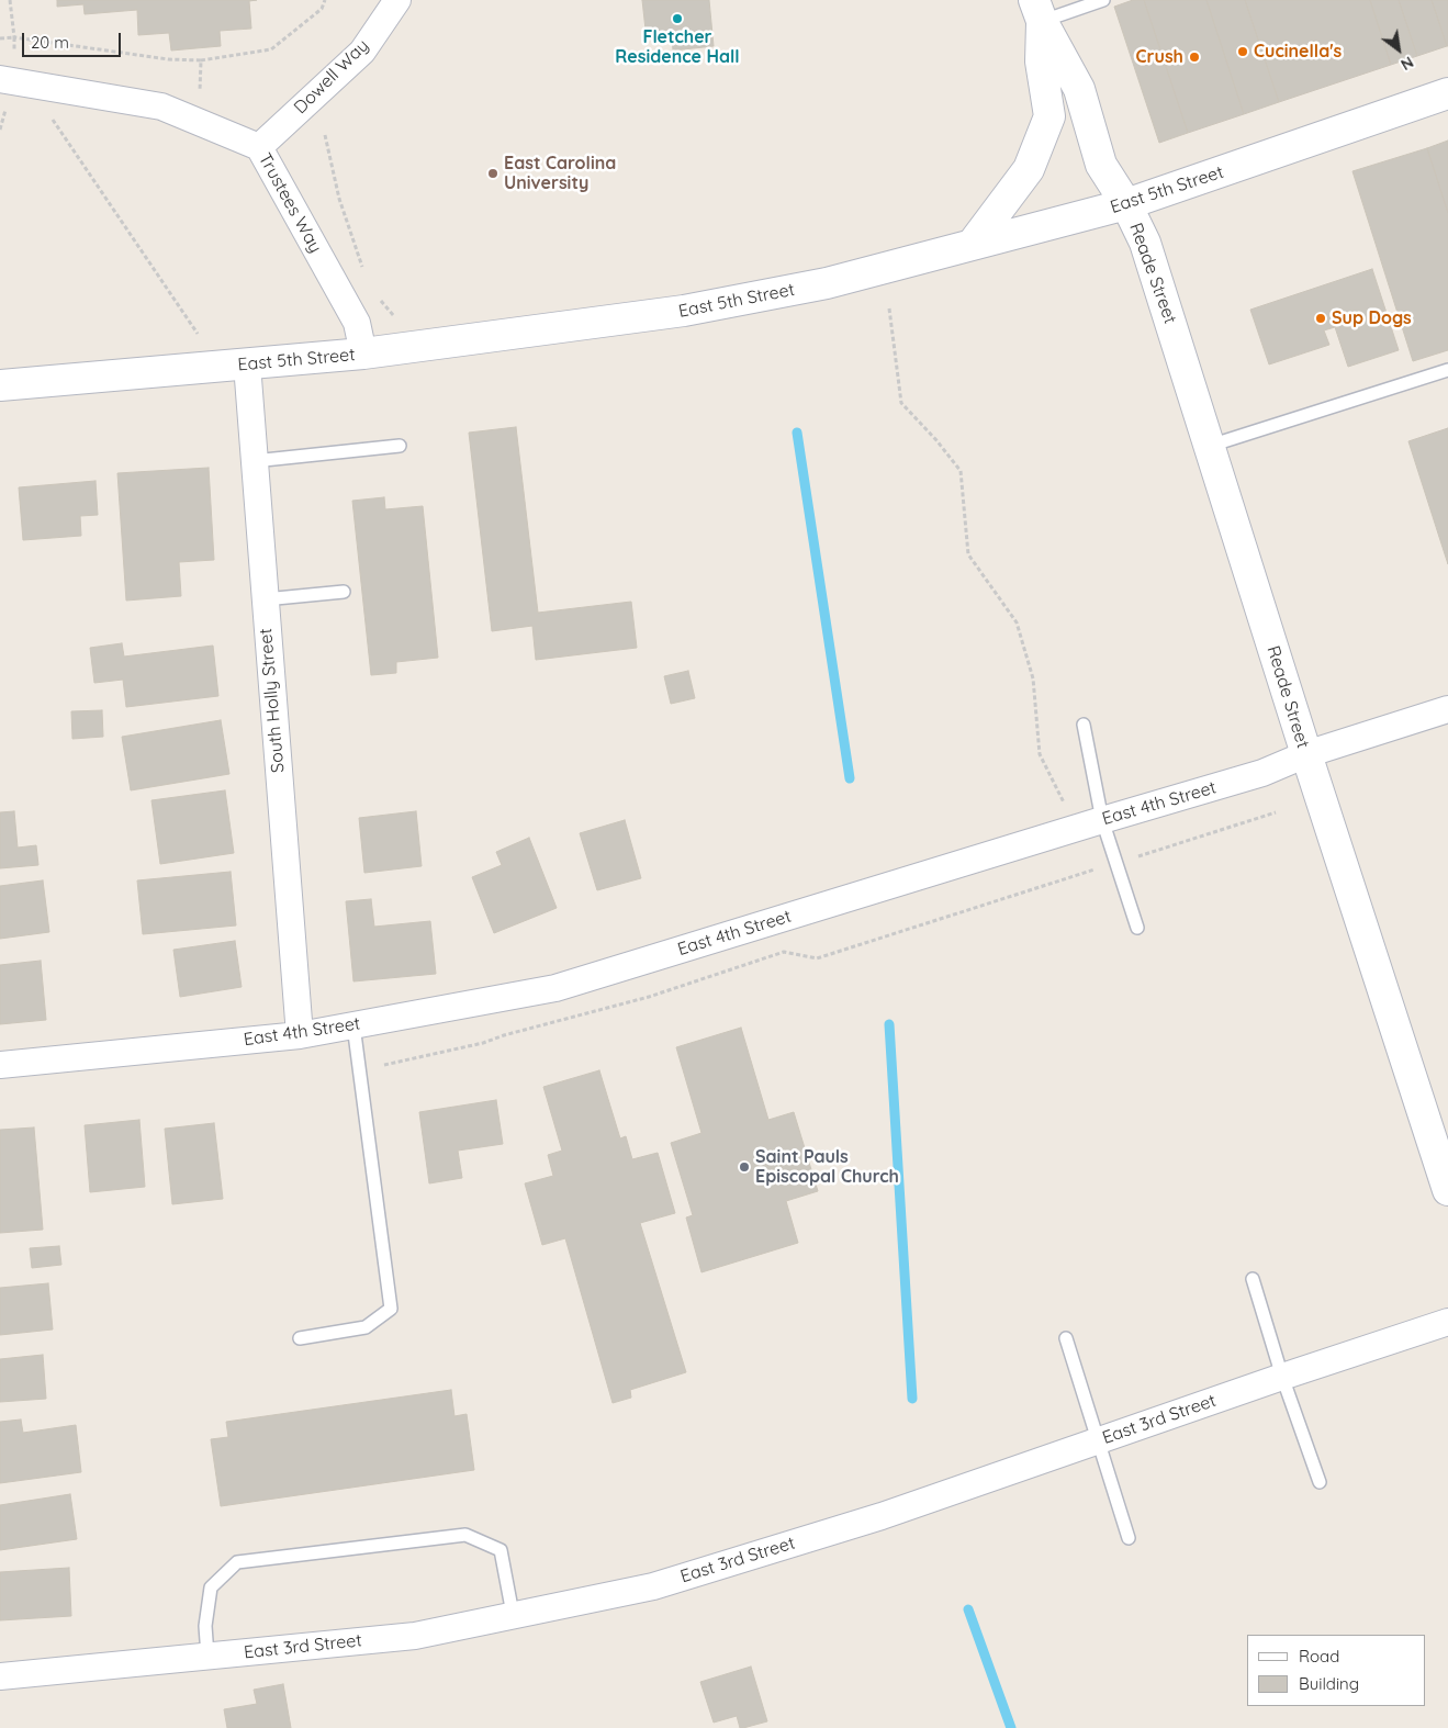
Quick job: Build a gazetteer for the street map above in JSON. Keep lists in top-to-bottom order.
{
  "streets": {
    "main road": ["East 5th Street", "Reade Street"],
    "street": [
      "Dowell Way",
      "Trustees Way",
      "South Holly Street",
      "East 4th Street",
      "East 3rd Street"
    ]
  },
  "crossings": [
    ["Dowell Way", "Trustees Way"],
    ["East 5th Street", "Trustees Way"],
    ["East 5th Street", "Reade Street"],
    ["East 5th Street", "South Holly Street"],
    ["Reade Street", "East 4th Street"],
    ["South Holly Street", "East 4th Street"]
  ],
  "places": [
    "Fletcher Residence Hall",
    "Cucinella's",
    "Crush",
    "East Carolina University",
    "Sup Dogs",
    "Saint Pauls Episcopal Church"
  ],
  "legend": ["Road", "Building"],
  "scale_bar": "20 m",
  "north": "bottom right"
}
